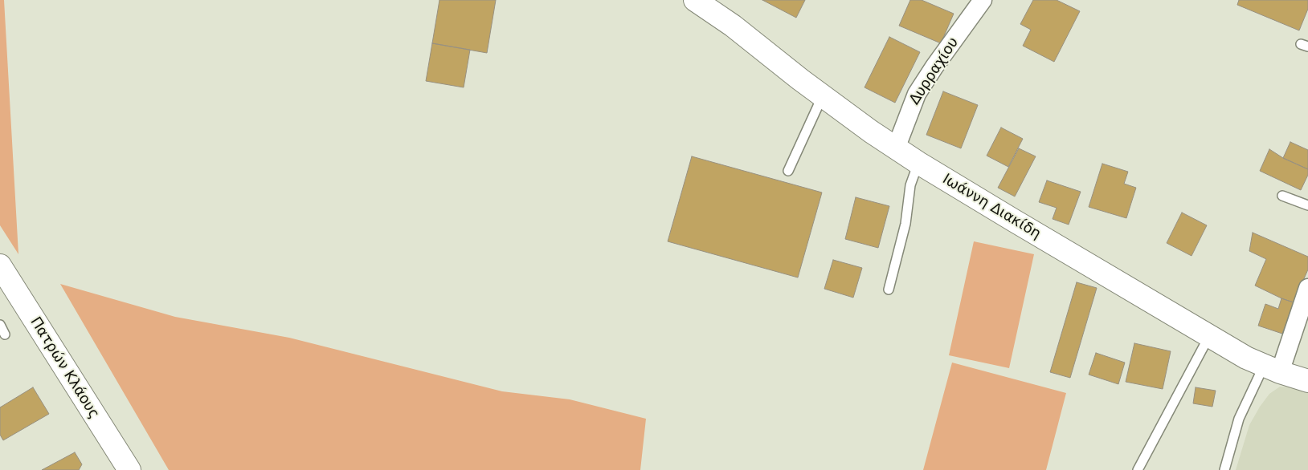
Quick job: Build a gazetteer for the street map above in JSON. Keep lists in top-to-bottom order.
{
  "streets": {
    "street": ["Δυρραχίου", "Ιωάννη Διακίδη", "Πατρών Κλάους"]
  },
  "crossings": [
    ["Δυρραχίου", "Ιωάννη Διακίδη"]
  ]
}
